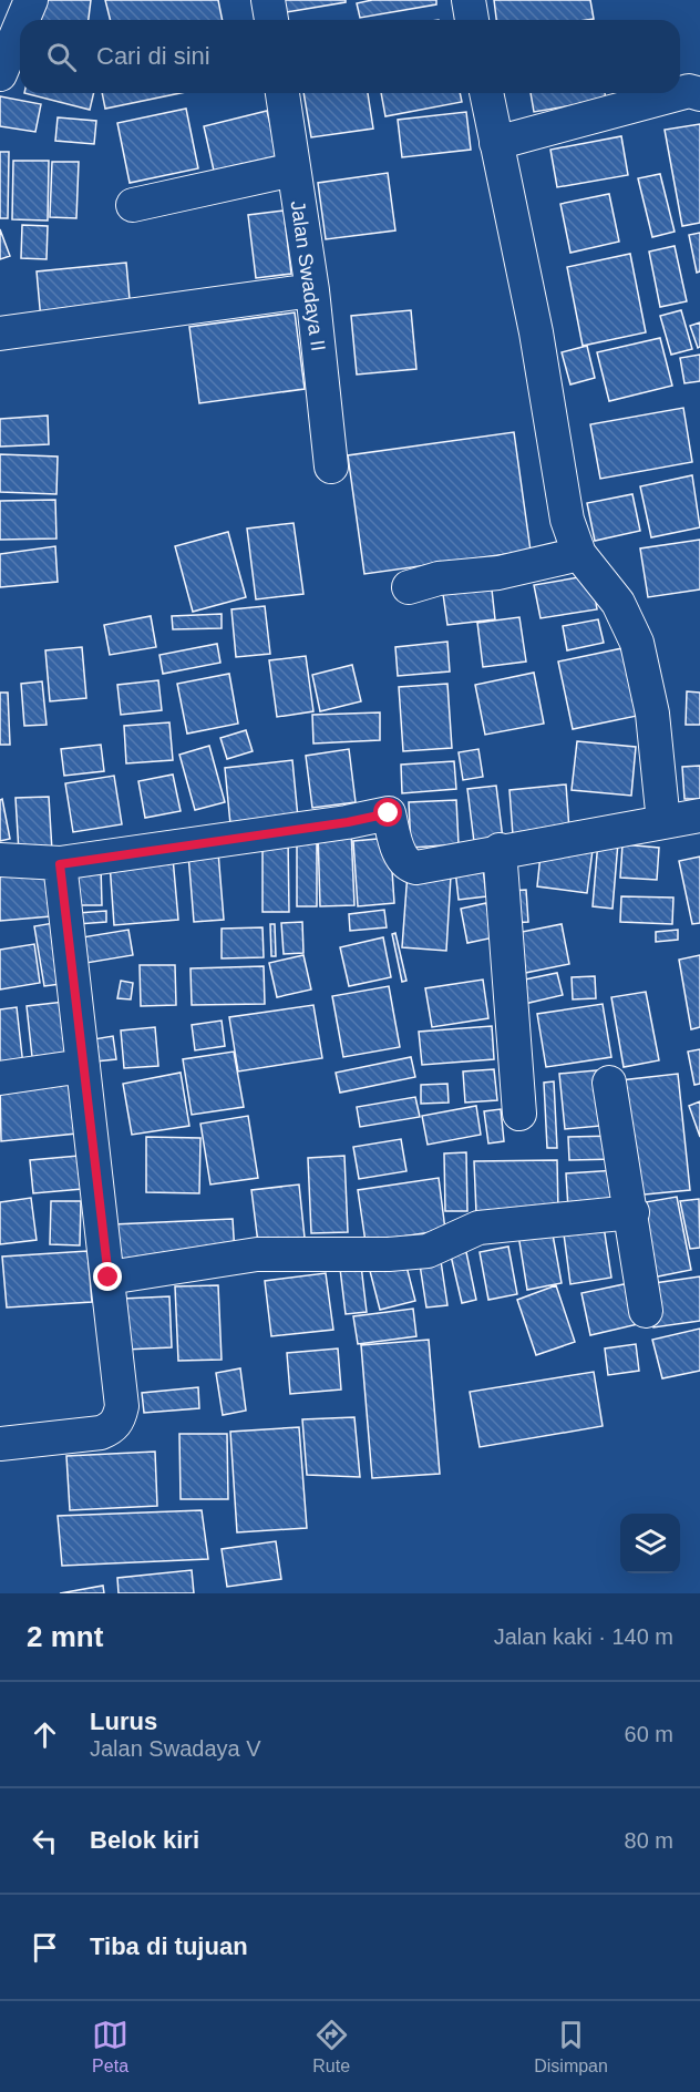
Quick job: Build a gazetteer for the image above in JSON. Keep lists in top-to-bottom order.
{
  "streets": {
    "street": ["Jalan Swadaya II"]
  },
  "page": {
    "search": "Cari di sini",
    "heading": ["2 mnt", "Jalan kaki · 140 m"],
    "list": [
      ["Lurus", "Jalan Swadaya V", "60 m"],
      ["Belok kiri", "80 m"],
      "Tiba di tujuan"
    ],
    "nav": ["Peta", "Rute", "Disimpan"]
  }
}
